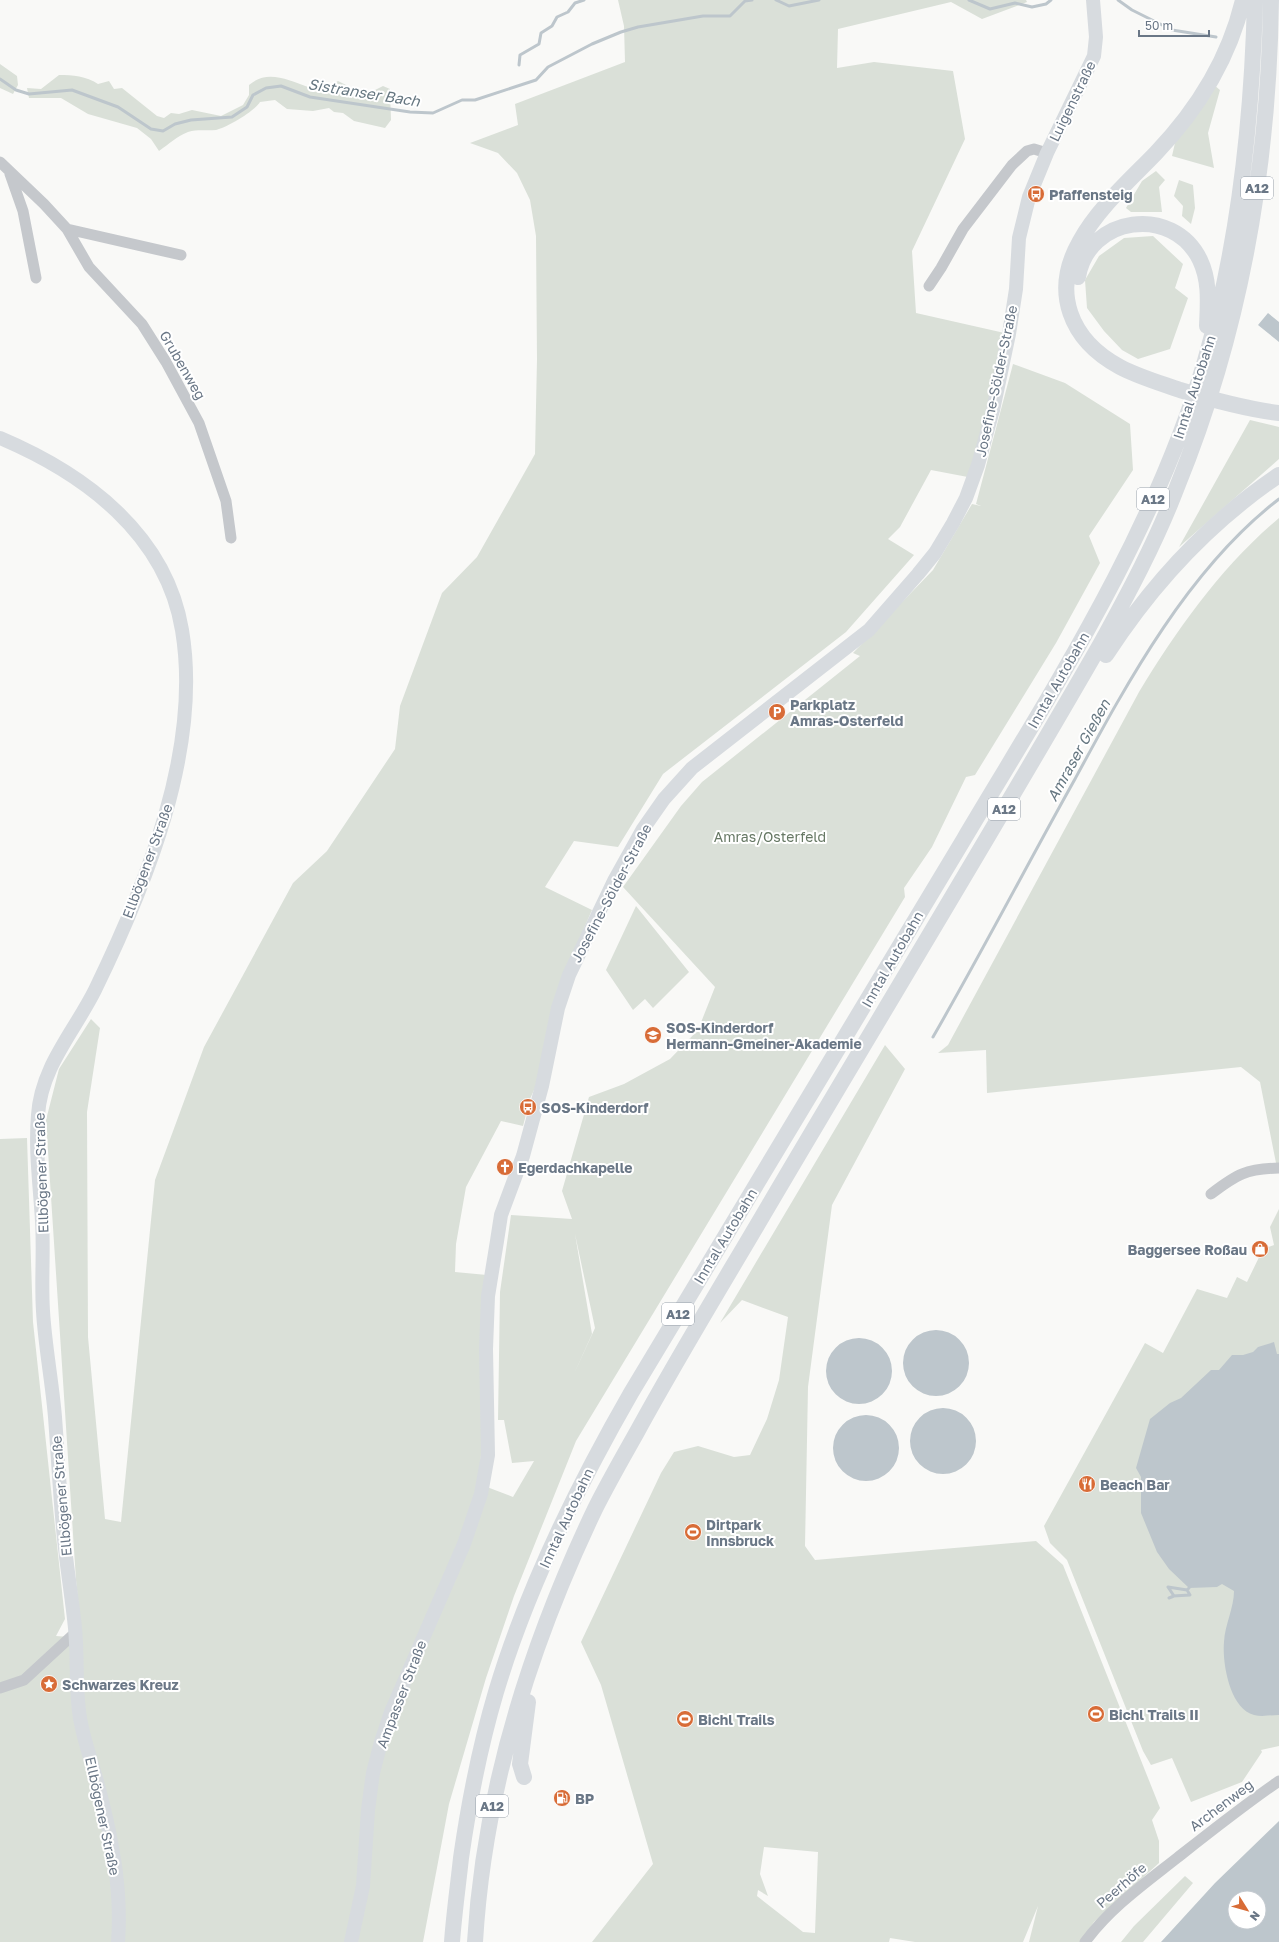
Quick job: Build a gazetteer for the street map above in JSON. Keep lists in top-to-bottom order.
{
  "streets": {
    "highway": ["A12", "Inntal Autobahn"],
    "main road": [
      "Luigenstraße",
      "Josefine-Sölder-Straße",
      "Ellbögener Straße",
      "Ampasser Straße"
    ],
    "street": ["Grubenweg", "Archenweg", "Peerhöfe"]
  },
  "crossings": [
    ["Luigenstraße", "Josefine-Sölder-Straße"],
    ["Josefine-Sölder-Straße", "Ampasser Straße"],
    ["Archenweg", "Peerhöfe"]
  ],
  "water": ["Sistranser Bach", "Amraser Gießen"],
  "parks": ["Amras/Osterfeld"],
  "places": {
    "bus stop": ["Pfaffensteig", "SOS-Kinderdorf"],
    "parking": ["Parkplatz Amras-Osterfeld"],
    "school or university": ["SOS-Kinderdorf Hermann-Gmeiner-Akademie"],
    "church": ["Egerdachkapelle"],
    "shop": ["Baggersee Roßau"],
    "restaurant": ["Beach Bar"],
    "sports": ["Dirtpark Innsbruck", "Bichl Trails II", "Bichl Trails"],
    "place": ["Schwarzes Kreuz"],
    "fuel station": ["BP"]
  },
  "scale_bar": "50 m",
  "north": "bottom right"
}
